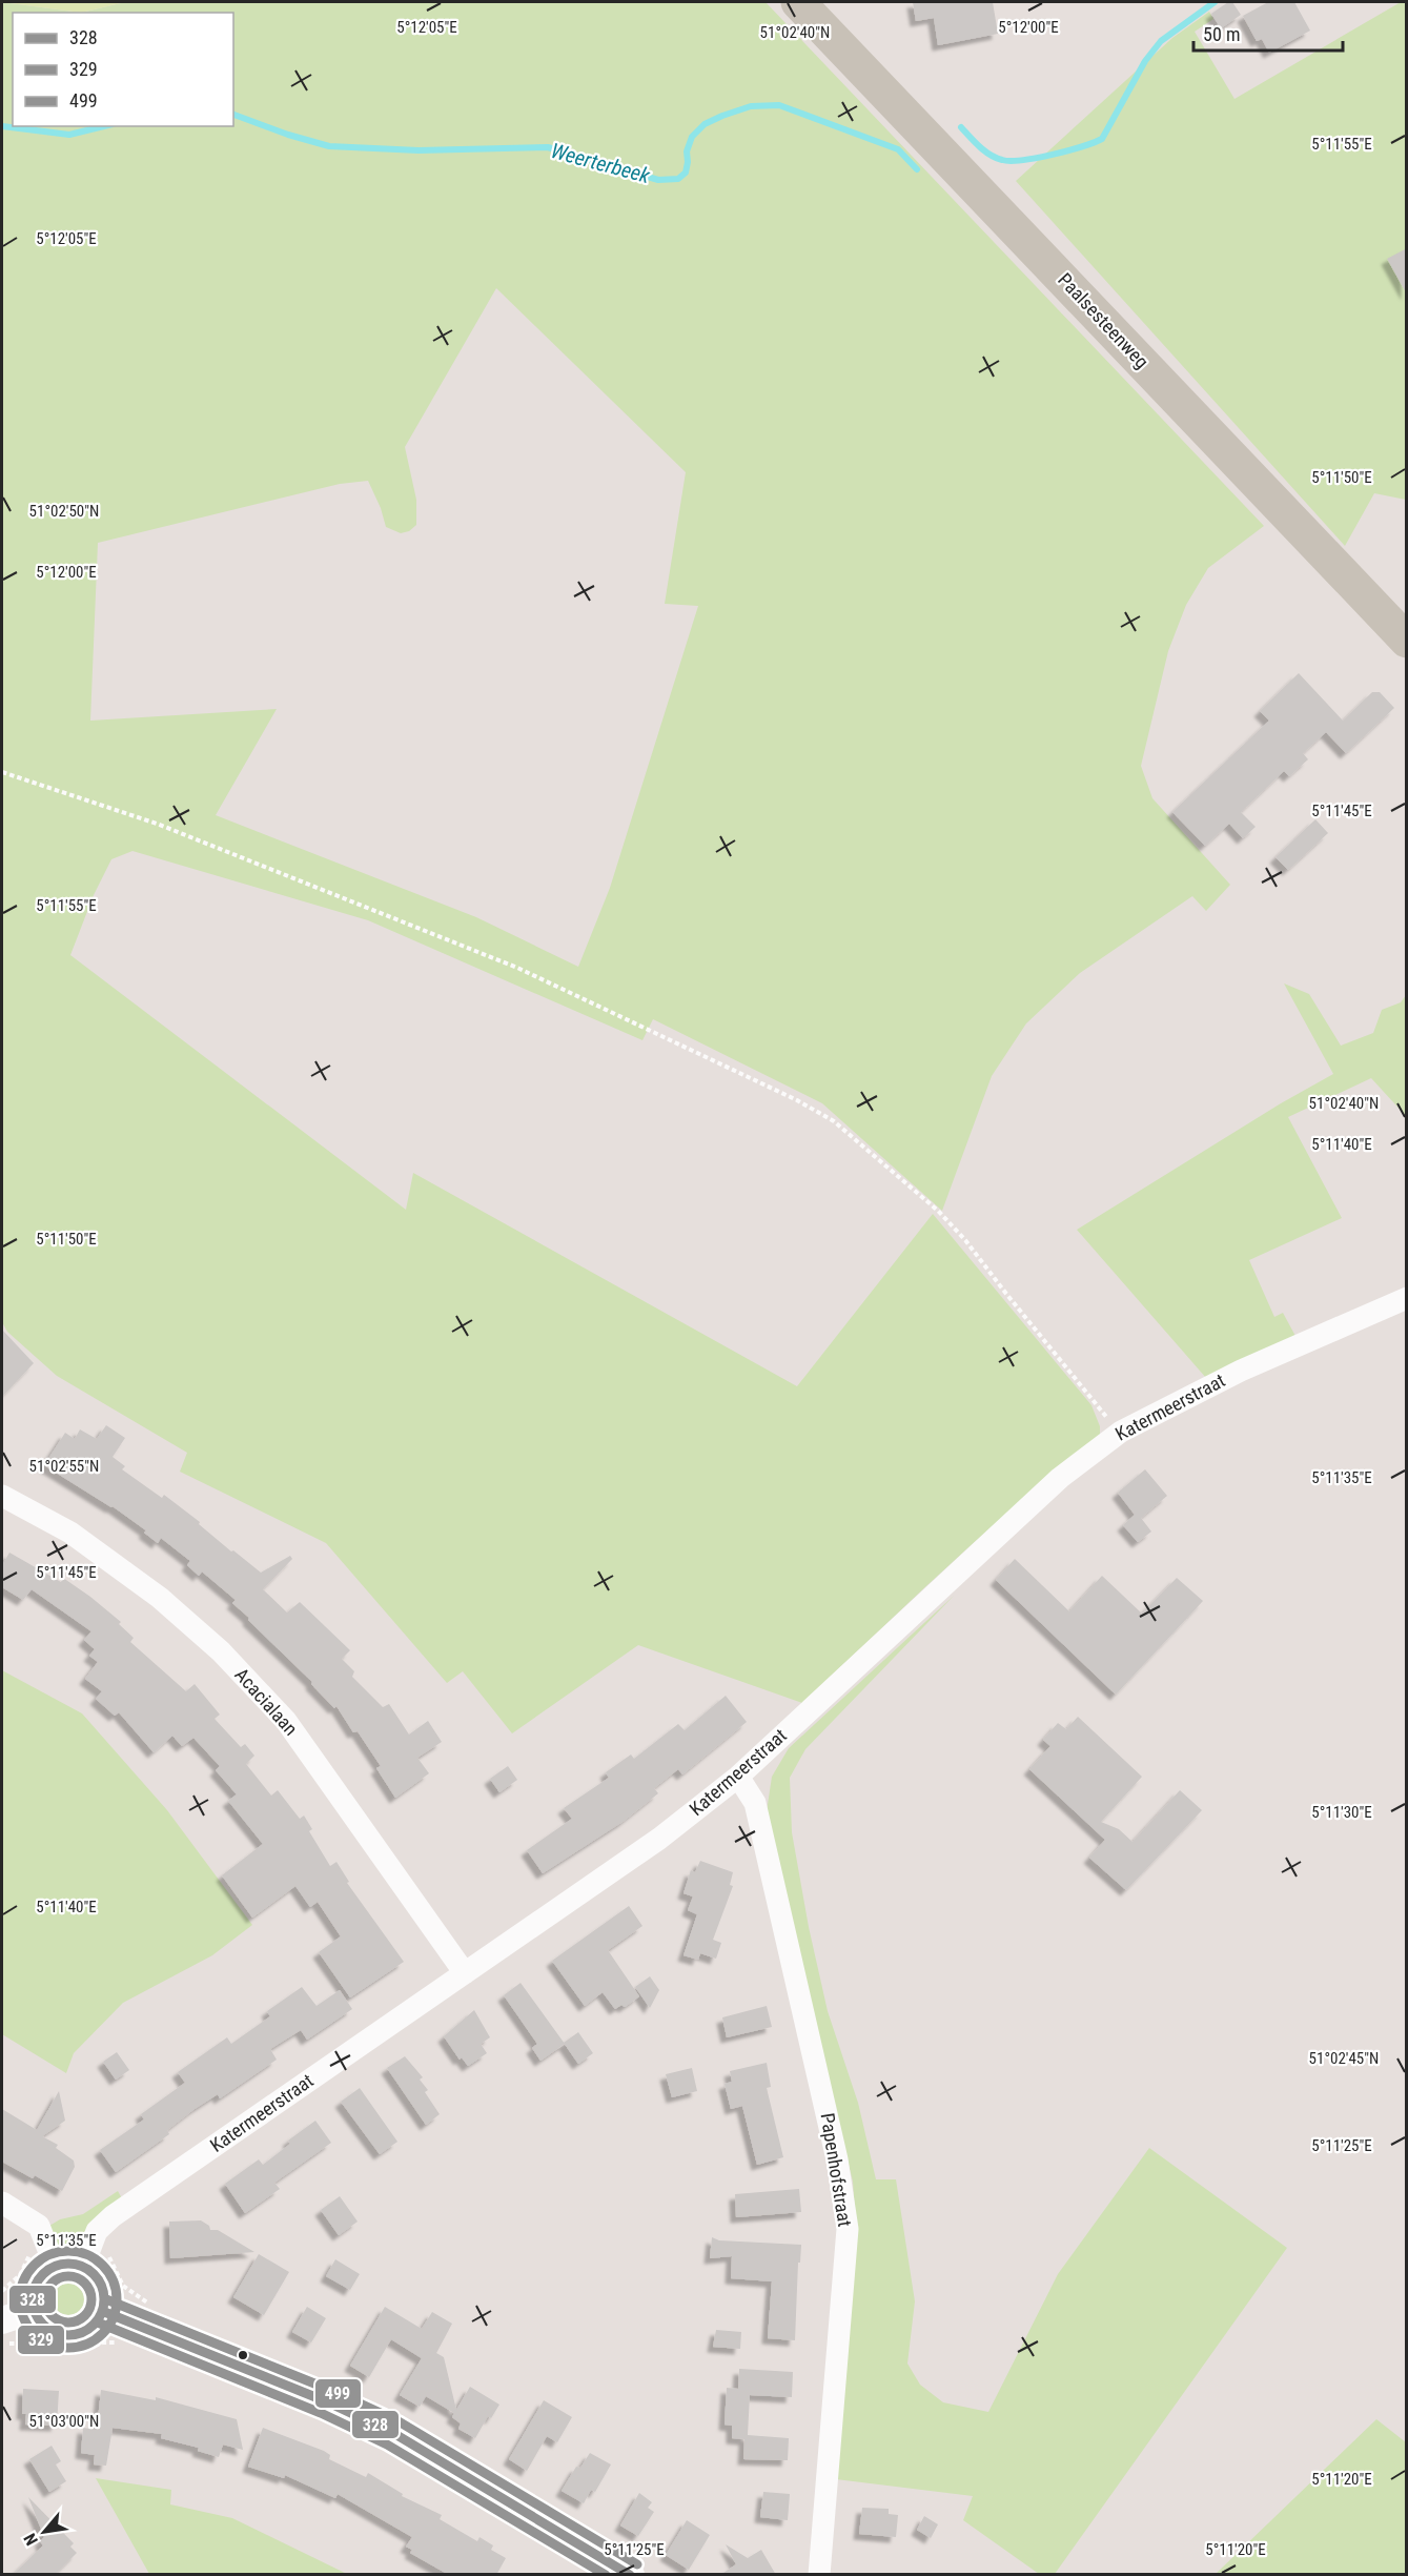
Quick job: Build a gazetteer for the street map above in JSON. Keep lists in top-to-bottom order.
{
  "streets": {
    "main road": ["Paalsesteenweg"],
    "street": ["Katermeerstraat", "Acacialaan", "Papenhofstraat"]
  },
  "crossings": [
    ["Katermeerstraat", "Acacialaan"],
    ["Katermeerstraat", "Papenhofstraat"]
  ],
  "water": ["Weerterbeek"],
  "lines": ["transit line 329", "transit line 328", "transit line 499"],
  "legend": ["328", "329", "499"],
  "scale_bar": "50 m",
  "north": "bottom left",
  "coordinates": [
    "5°12'05\"E",
    "5°12'00\"E",
    "51°02'40\"N",
    "5°11'55\"E",
    "5°11'50\"E",
    "51°02'50\"N",
    "5°11'45\"E",
    "5°11'40\"E",
    "51°02'55\"N",
    "5°11'35\"E",
    "5°11'30\"E",
    "51°02'45\"N",
    "5°11'25\"E",
    "51°03'00\"N",
    "5°11'20\"E"
  ]
}
